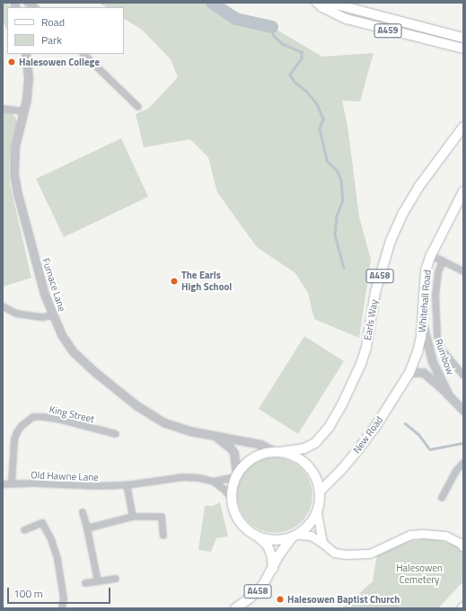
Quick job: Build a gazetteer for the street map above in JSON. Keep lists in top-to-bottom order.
{
  "streets": {
    "main road": [
      "A459",
      "A458",
      "Whitehall Road",
      "Earls Way",
      "New Road"
    ],
    "street": [
      "Furnace Lane",
      "Rumbow",
      "King Street",
      "Old Hawne Lane"
    ]
  },
  "crossings": [
    ["A458", "Furnace Lane"],
    ["A458", "Earls Way"],
    ["A458", "New Road"],
    ["Furnace Lane", "Earls Way"],
    ["Furnace Lane", "New Road"],
    ["Whitehall Road", "Rumbow"],
    ["Whitehall Road", "New Road"],
    ["Earls Way", "New Road"],
    ["Rumbow", "New Road"],
    ["King Street", "Old Hawne Lane"]
  ],
  "parks": ["Halesowen Cemetery"],
  "places": ["Halesowen College", "The Earls High School", "Halesowen Baptist Church"],
  "legend": ["Road", "Park"],
  "scale_bar": "100 m"
}
